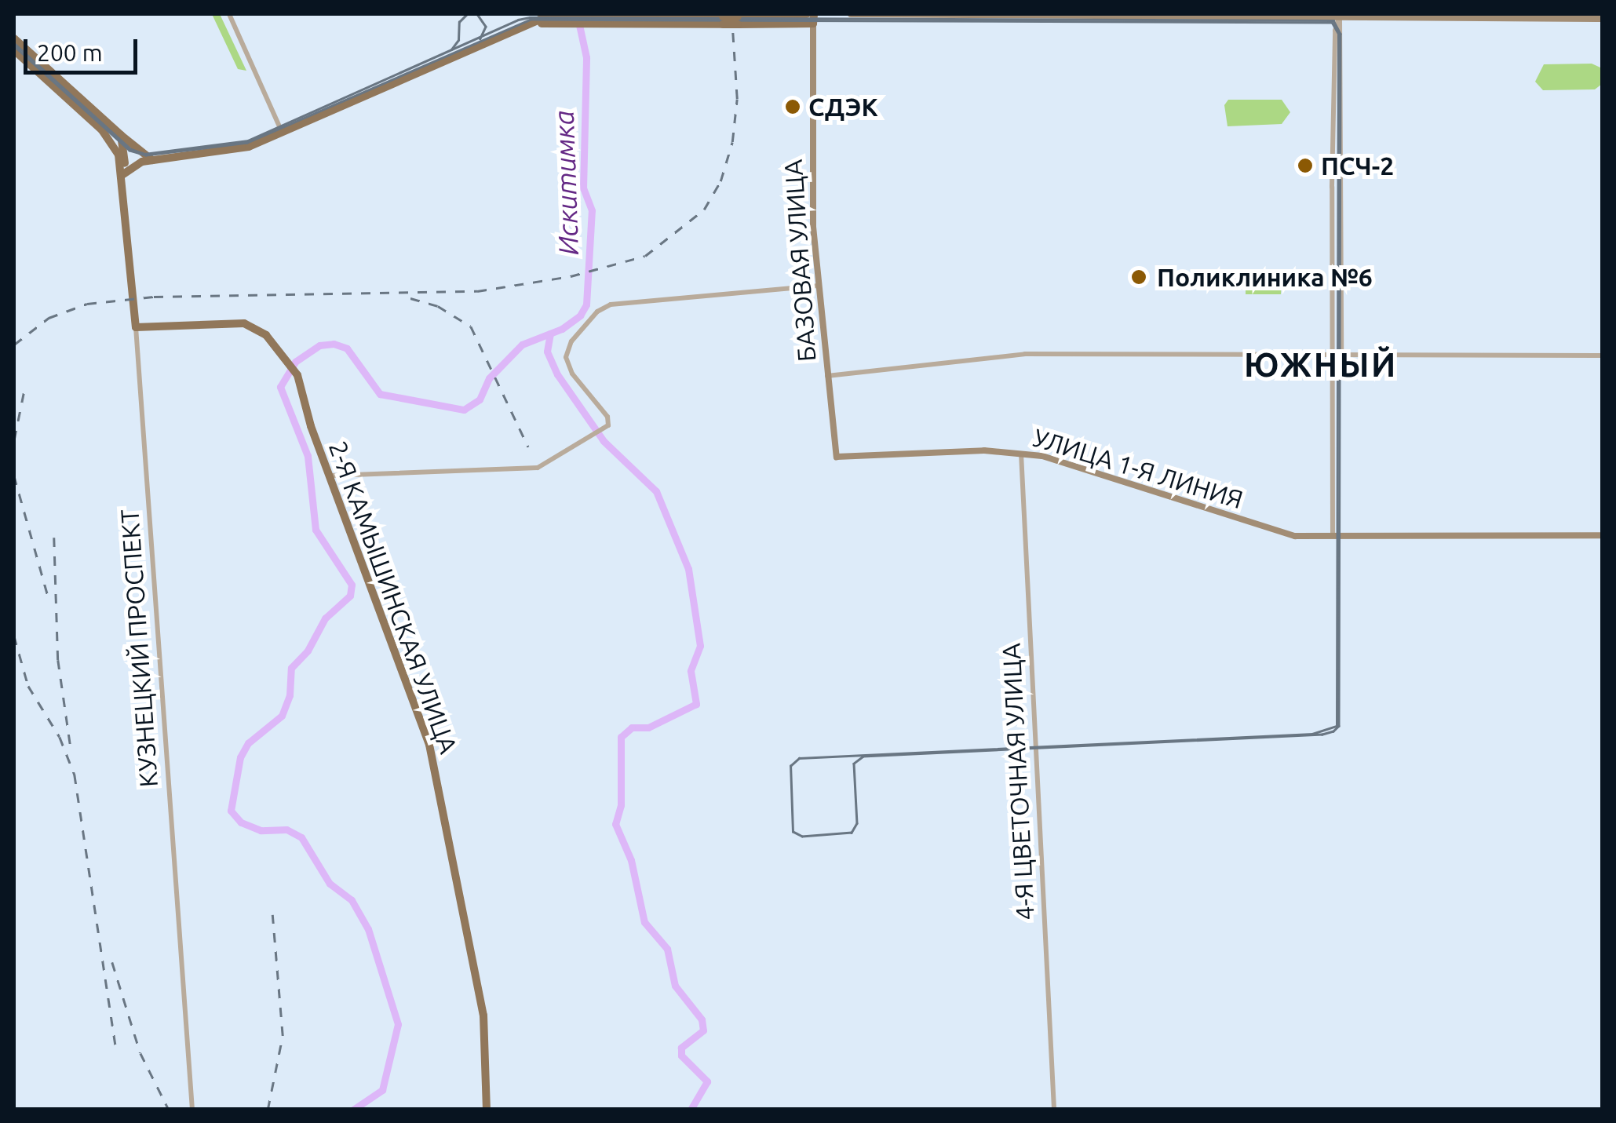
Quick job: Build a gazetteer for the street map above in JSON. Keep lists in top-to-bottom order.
{
  "streets": {
    "main road": [
      "БАЗОВАЯ УЛИЦА",
      "УЛИЦА 1-Я ЛИНИЯ",
      "2-Я КАМЫШИНСКАЯ УЛИЦА",
      "КУЗНЕЦКИЙ ПРОСПЕКТ"
    ],
    "street": ["4-Я ЦВЕТОЧНАЯ УЛИЦА"]
  },
  "crossings": [
    ["БАЗОВАЯ УЛИЦА", "УЛИЦА 1-Я ЛИНИЯ"],
    ["УЛИЦА 1-Я ЛИНИЯ", "4-Я ЦВЕТОЧНАЯ УЛИЦА"],
    ["2-Я КАМЫШИНСКАЯ УЛИЦА", "КУЗНЕЦКИЙ ПРОСПЕКТ"]
  ],
  "districts": ["ЮЖНЫЙ"],
  "water": ["Искитимка"],
  "places": ["СДЭК", "ПСЧ-2", "Поликлиника №6"],
  "scale_bar": "200 m"
}
